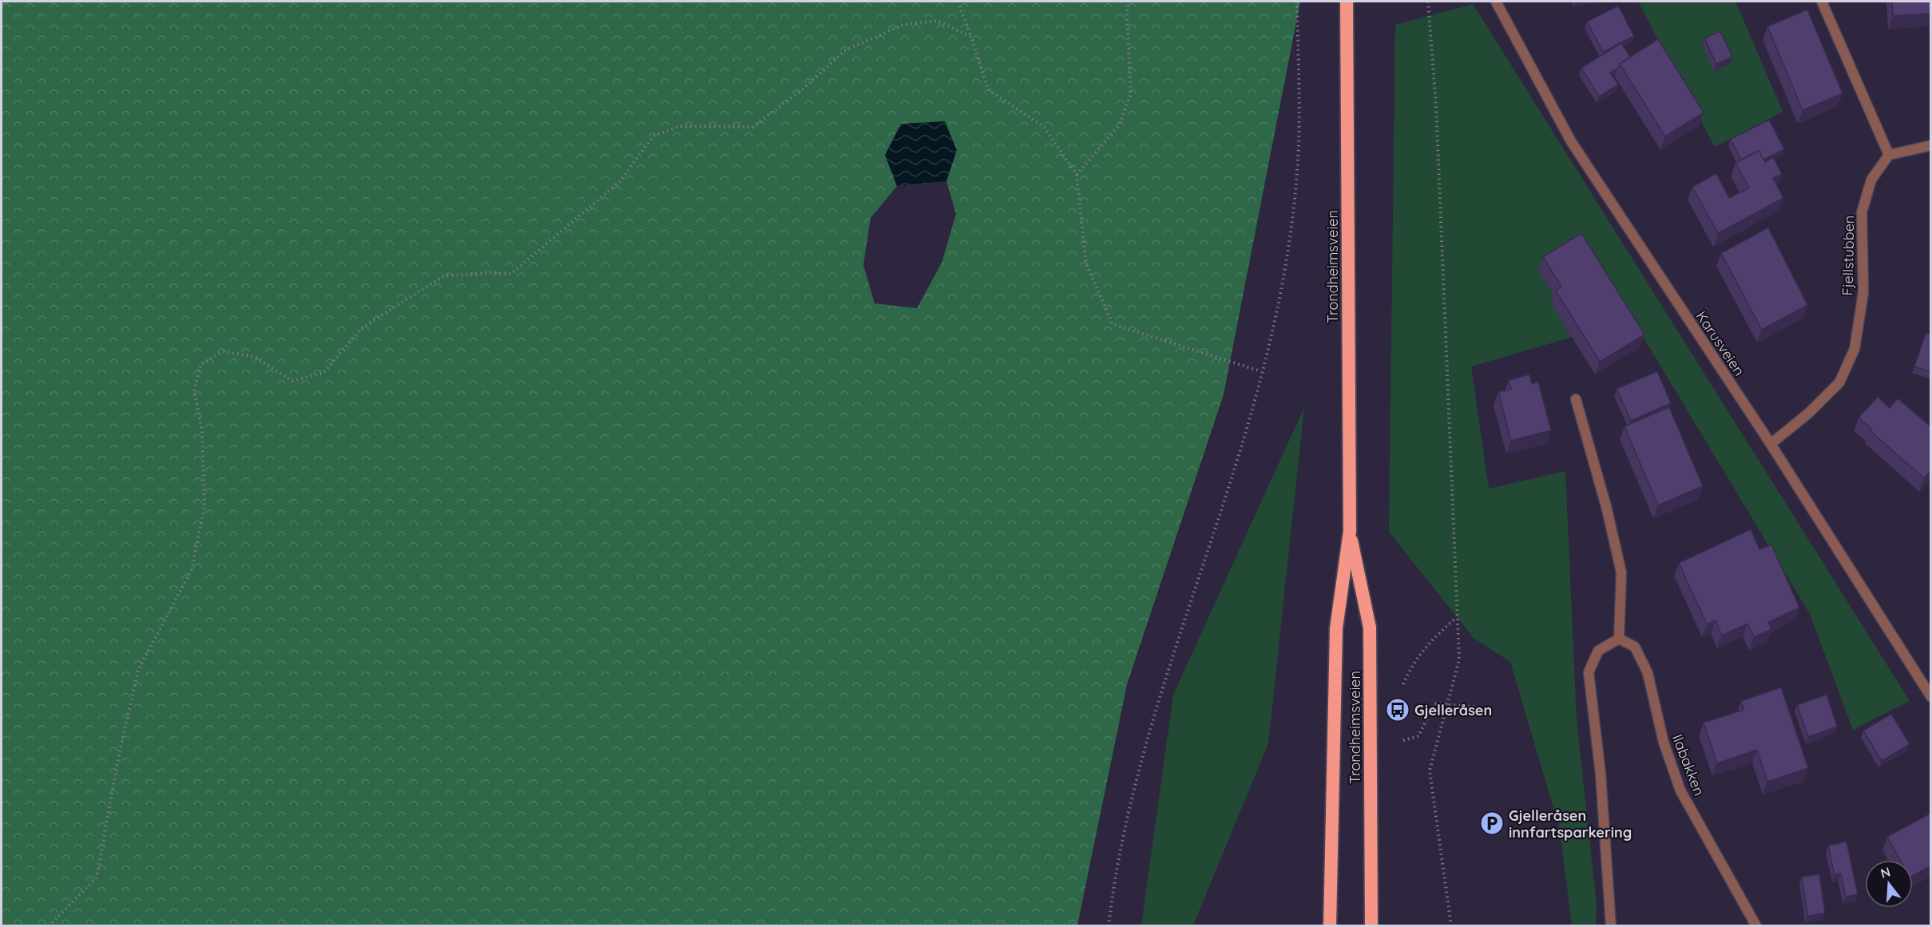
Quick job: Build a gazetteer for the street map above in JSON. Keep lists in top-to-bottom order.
{
  "streets": {
    "highway": ["Trondheimsveien"],
    "street": ["Fjellstubben", "Karusveien", "Ilabakken"]
  },
  "crossings": [
    ["Fjellstubben", "Karusveien"]
  ],
  "places": {
    "bus stop": ["Gjelleråsen"],
    "parking": ["Gjelleråsen innfartsparkering"]
  },
  "north": "top"
}
